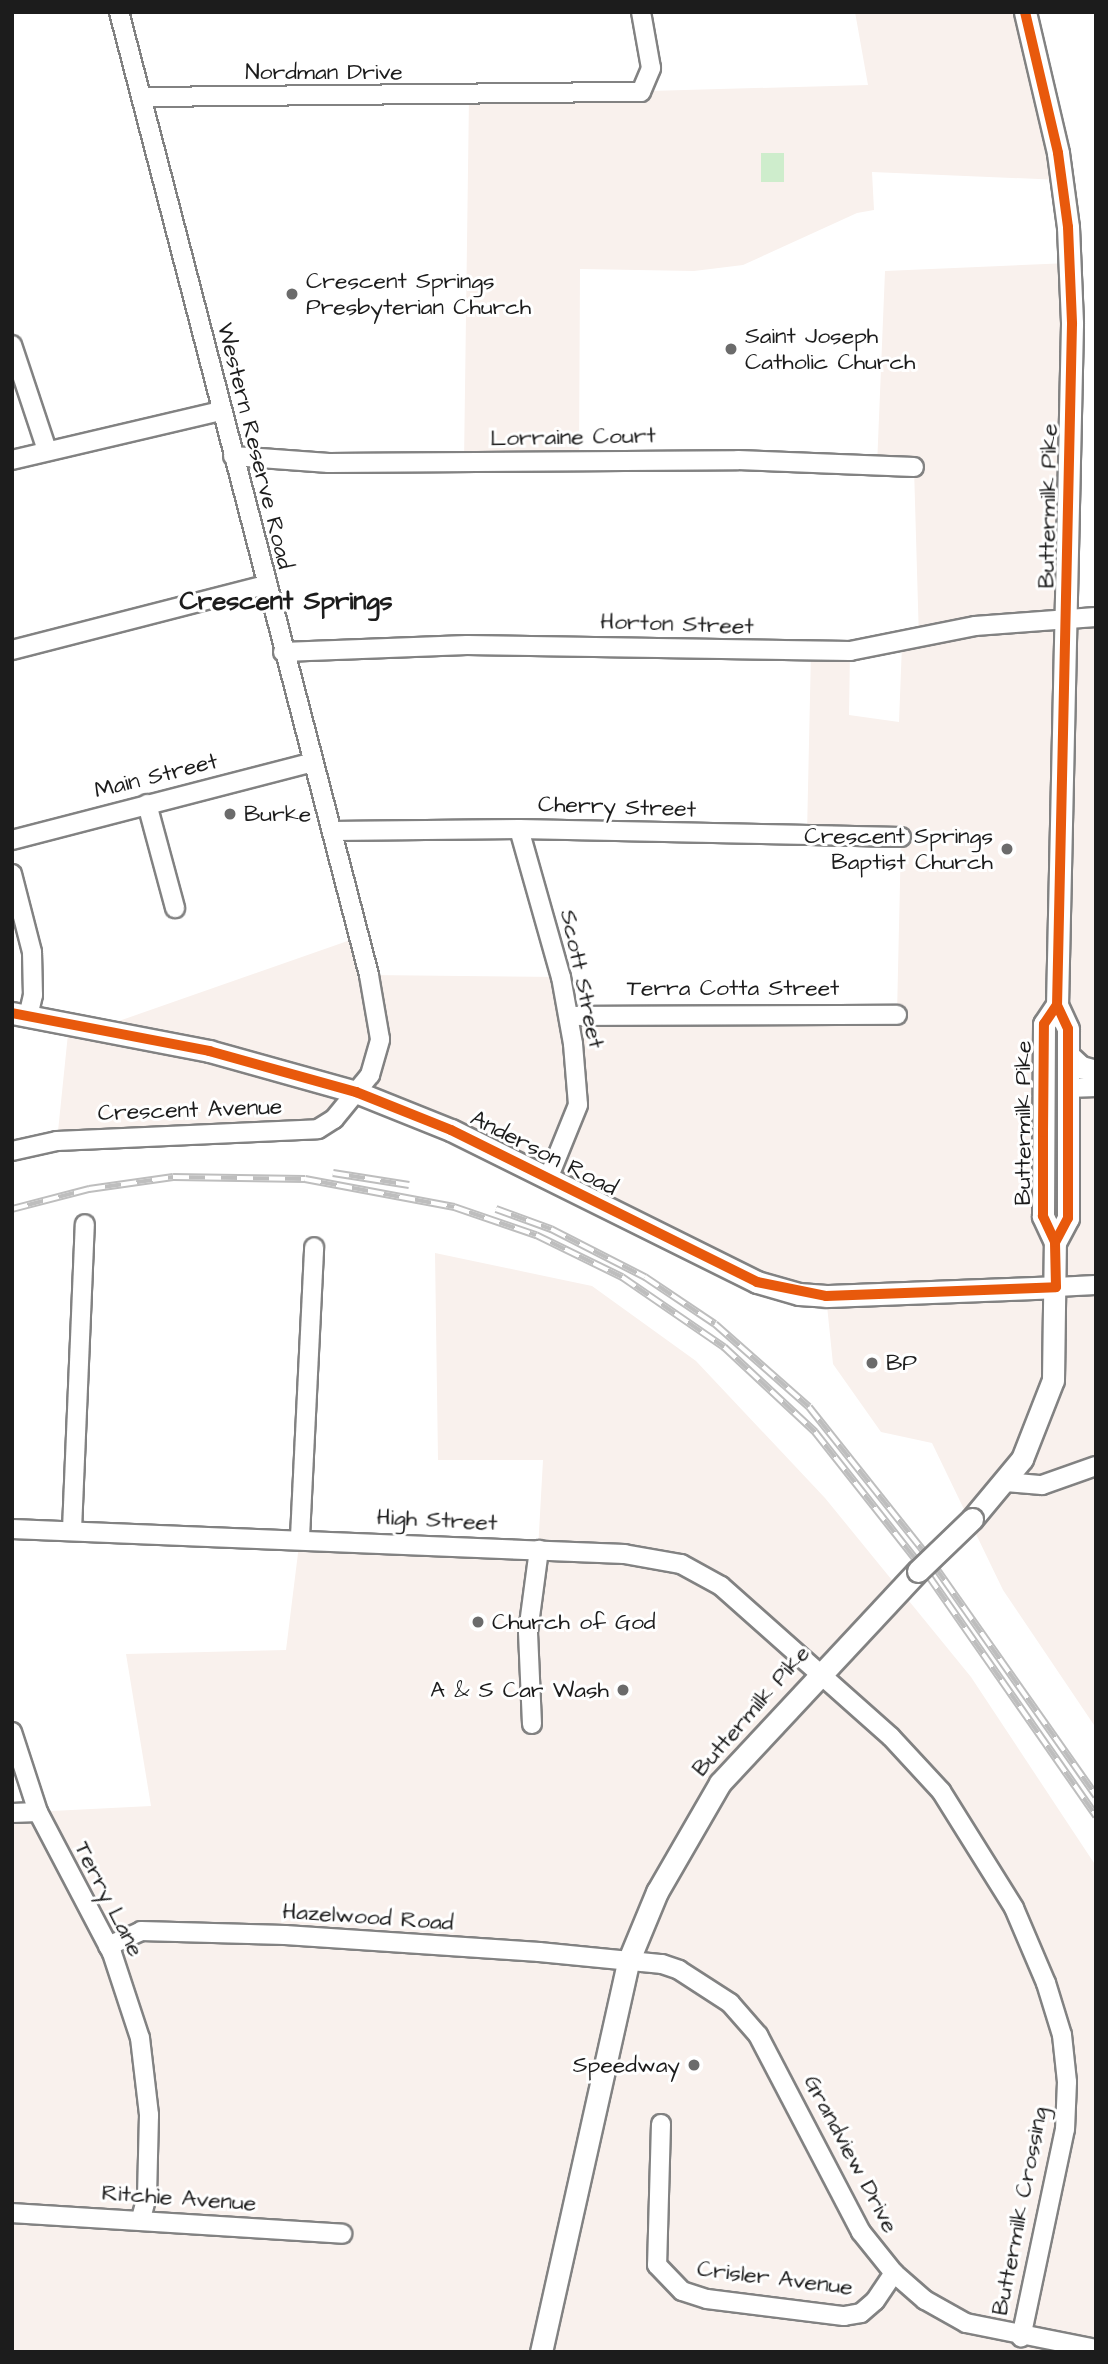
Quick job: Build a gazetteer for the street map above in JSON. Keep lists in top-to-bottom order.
{
  "streets": {
    "main road": ["Buttermilk Pike", "Anderson Road"],
    "street": [
      "Nordman Drive",
      "Lorraine Court",
      "Western Reserve Road",
      "Horton Street",
      "Main Street",
      "Cherry Street",
      "Scott Street",
      "Terra Cotta Street",
      "Crescent Avenue",
      "High Street",
      "Terry Lane",
      "Hazelwood Road",
      "Grandview Drive",
      "Ritchie Avenue",
      "Buttermilk Crossing",
      "Crisler Avenue"
    ]
  },
  "crossings": [
    ["Nordman Drive", "Western Reserve Road"],
    ["Lorraine Court", "Western Reserve Road"],
    ["Western Reserve Road", "Horton Street"],
    ["Western Reserve Road", "Main Street"],
    ["Western Reserve Road", "Cherry Street"],
    ["Western Reserve Road", "Crescent Avenue"],
    ["Western Reserve Road", "Anderson Road"],
    ["Buttermilk Pike", "Horton Street"],
    ["Buttermilk Pike", "Anderson Road"],
    ["Buttermilk Pike", "High Street"],
    ["Buttermilk Pike", "Hazelwood Road"],
    ["Buttermilk Pike", "Grandview Drive"],
    ["Buttermilk Pike", "Buttermilk Crossing"],
    ["Cherry Street", "Scott Street"],
    ["Scott Street", "Terra Cotta Street"],
    ["Scott Street", "Anderson Road"],
    ["Crescent Avenue", "Anderson Road"],
    ["High Street", "Buttermilk Crossing"],
    ["Terry Lane", "Hazelwood Road"],
    ["Terry Lane", "Ritchie Avenue"],
    ["Hazelwood Road", "Grandview Drive"],
    ["Grandview Drive", "Buttermilk Crossing"],
    ["Grandview Drive", "Crisler Avenue"]
  ],
  "districts": ["Crescent Springs"],
  "places": [
    "Crescent Springs Presbyterian Church",
    "Saint Joseph Catholic Church",
    "Burke",
    "Crescent Springs Baptist Church",
    "BP",
    "Church of God",
    "A & S Car Wash",
    "Speedway"
  ]
}
